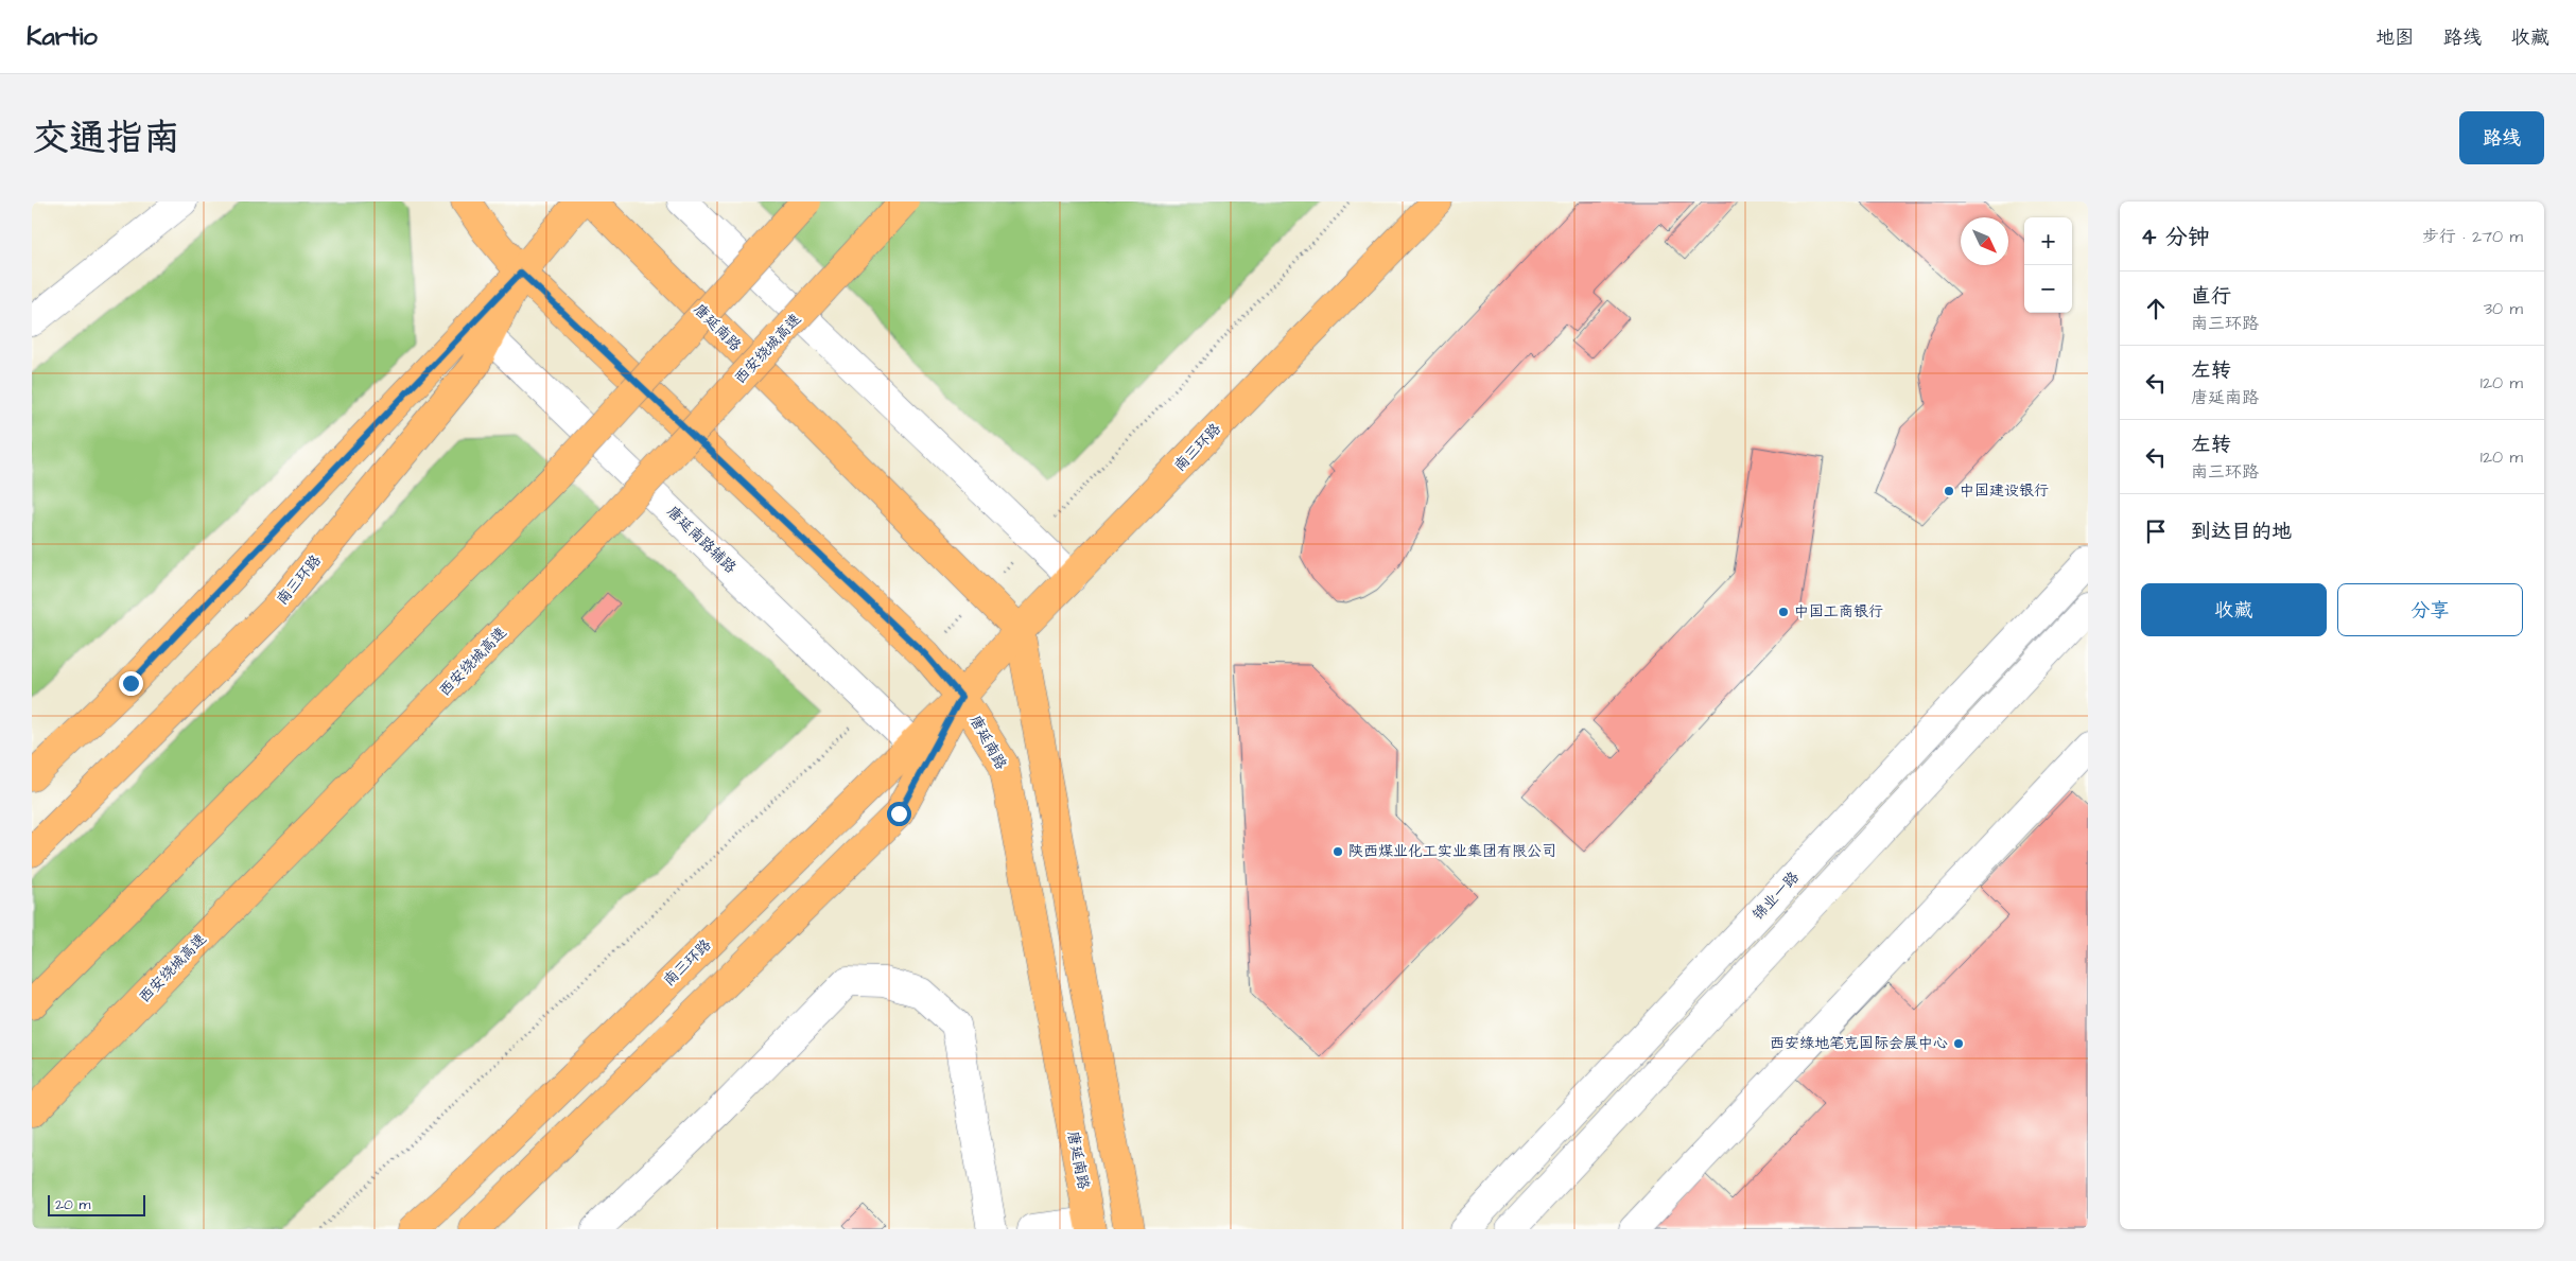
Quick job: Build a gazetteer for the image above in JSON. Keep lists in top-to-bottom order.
{
  "streets": {
    "main road": ["唐延南路", "西安绕城高速", "南三环路"],
    "street": ["唐延南路辅路", "锦业一路"]
  },
  "crossings": [
    ["唐延南路", "南三环路"],
    ["南三环路", "唐延南路辅路"]
  ],
  "places": [
    "中国建设银行",
    "中国工商银行",
    "陕西煤业化工实业集团有限公司",
    "西安绿地笔克国际会展中心"
  ],
  "scale_bar": "20 m",
  "north": "bottom right",
  "page": {
    "header": "Kartio",
    "nav": ["地图", "路线", "收藏"],
    "title": "交通指南",
    "buttons": [
      "路线",
      ["收藏", "分享"]
    ],
    "heading": ["4 分钟", "步行 · 270 m"],
    "map_buttons": ["+", "−"],
    "list": [
      ["直行", "南三环路", "30 m"],
      ["左转", "唐延南路", "120 m"],
      ["左转", "南三环路", "120 m"],
      "到达目的地"
    ],
    "scale": "20 m"
  }
}
